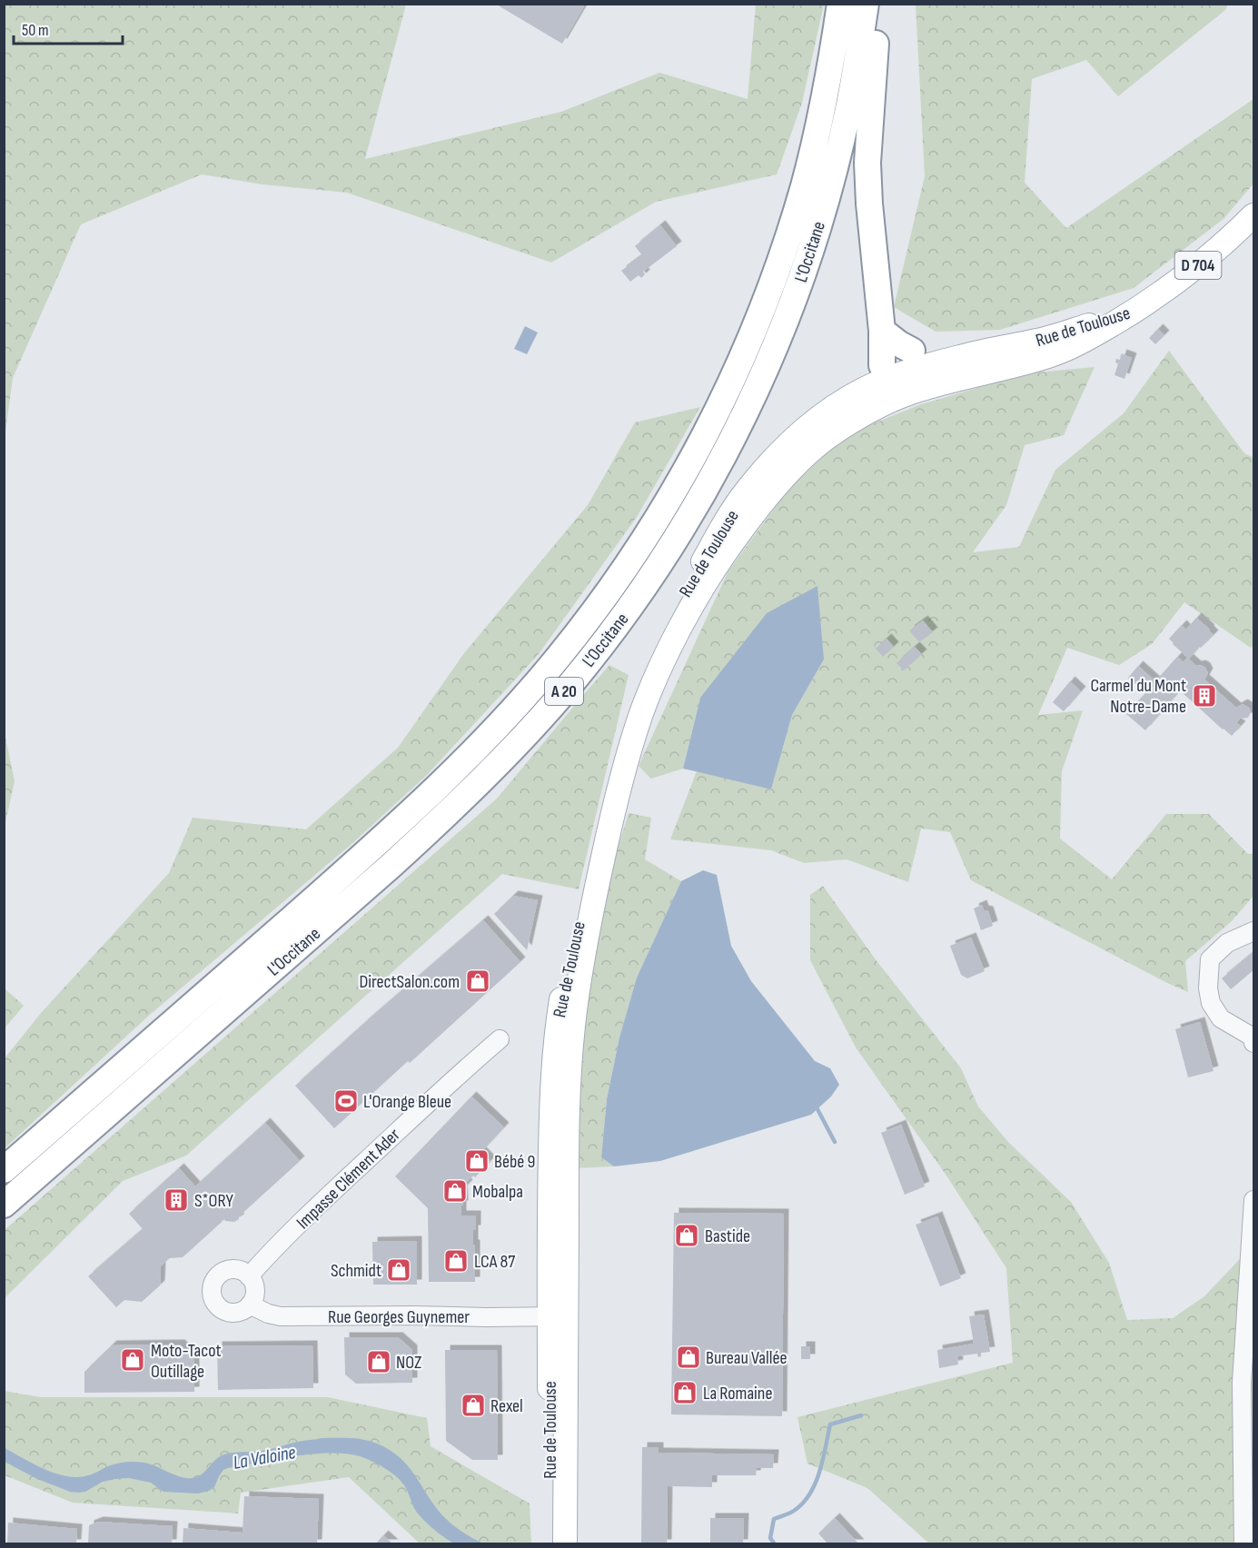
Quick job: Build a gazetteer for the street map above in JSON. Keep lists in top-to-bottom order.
{
  "streets": {
    "highway": ["L'Occitane", "A 20"],
    "main road": ["D 704", "Rue de Toulouse"],
    "street": ["Impasse Clément Ader", "Rue Georges Guynemer"]
  },
  "crossings": [
    ["D 704", "Rue de Toulouse"],
    ["Rue de Toulouse", "Rue Georges Guynemer"],
    ["Impasse Clément Ader", "Rue Georges Guynemer"]
  ],
  "water": ["La Valoine"],
  "places": {
    "building": ["Carmel du Mont Notre-Dame", "S*ORY"],
    "shop": [
      "DirectSalon.com",
      "Bébé 9",
      "Mobalpa",
      "Bastide",
      "LCA 87",
      "Schmidt",
      "Bureau Vallée",
      "Moto-Tacot Outillage",
      "NOZ",
      "La Romaine",
      "Rexel"
    ],
    "sports": ["L'Orange Bleue"]
  },
  "scale_bar": "50 m"
}
